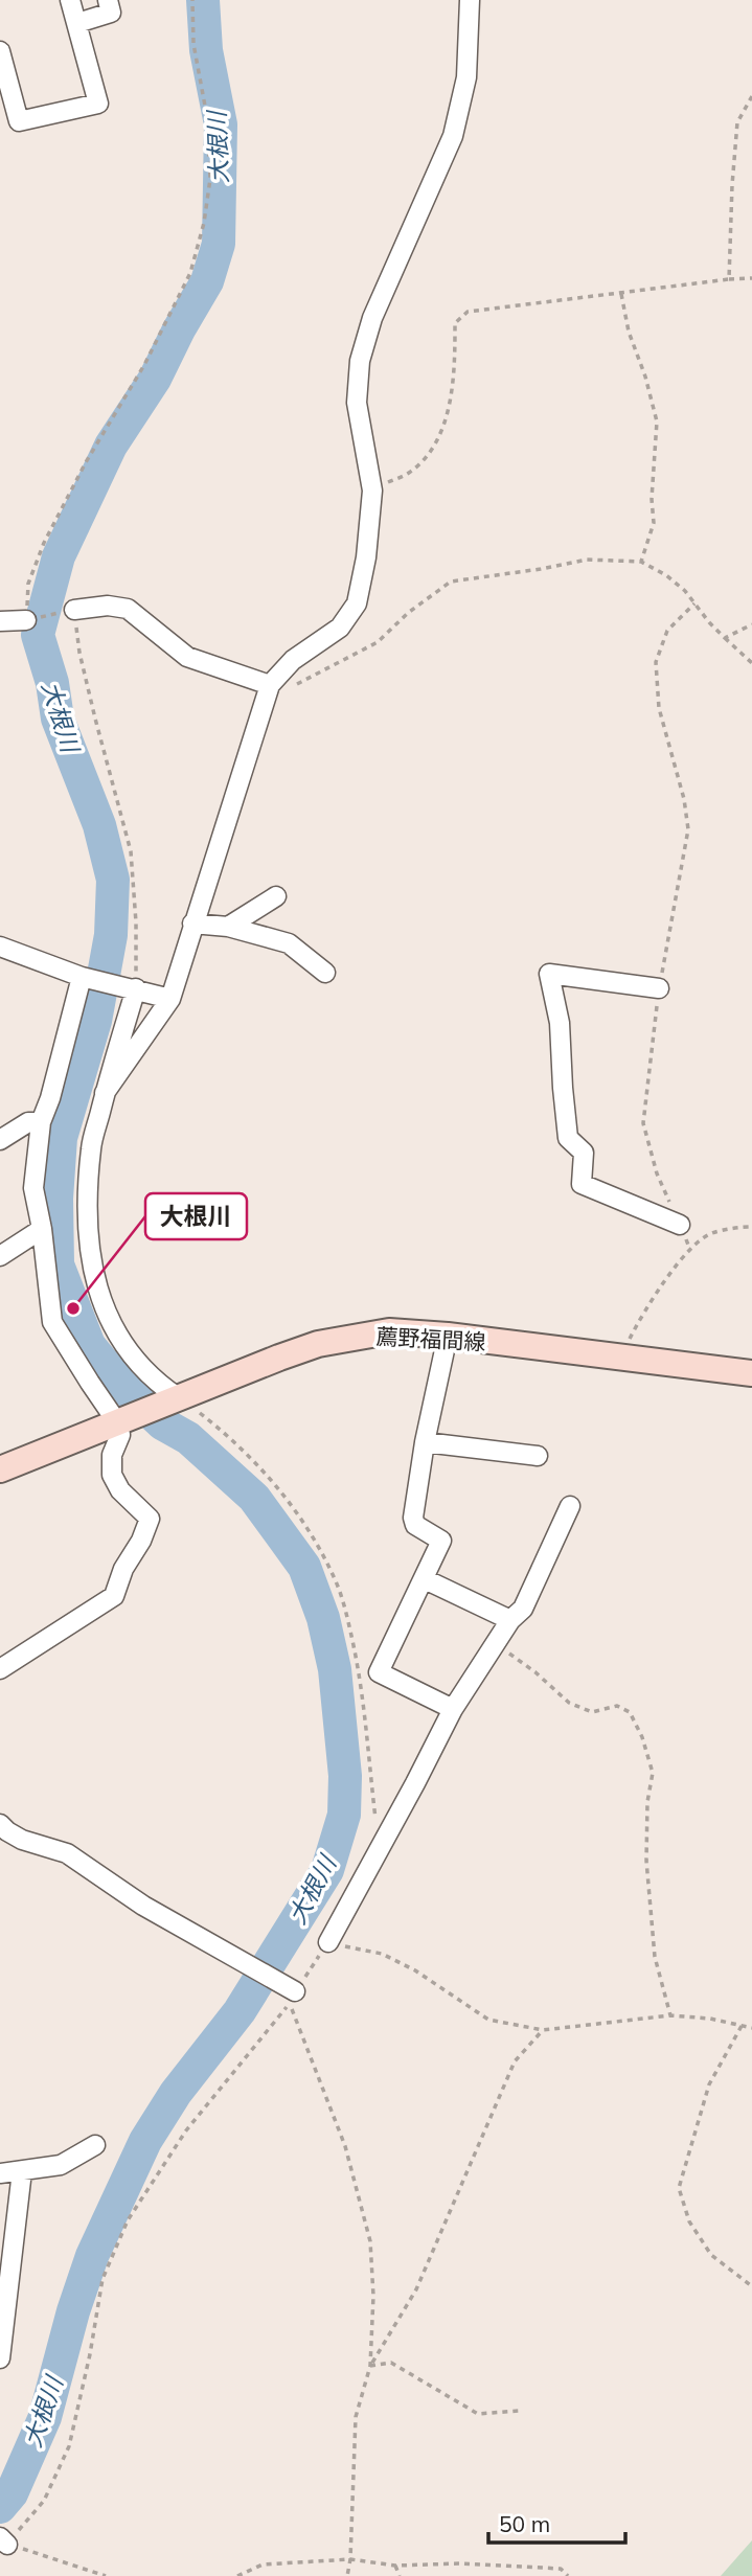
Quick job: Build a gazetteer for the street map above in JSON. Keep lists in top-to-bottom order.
{
  "streets": {
    "main road": ["薦野福間線"]
  },
  "water": ["大根川"],
  "places": ["大根川"],
  "scale_bar": "50 m"
}
